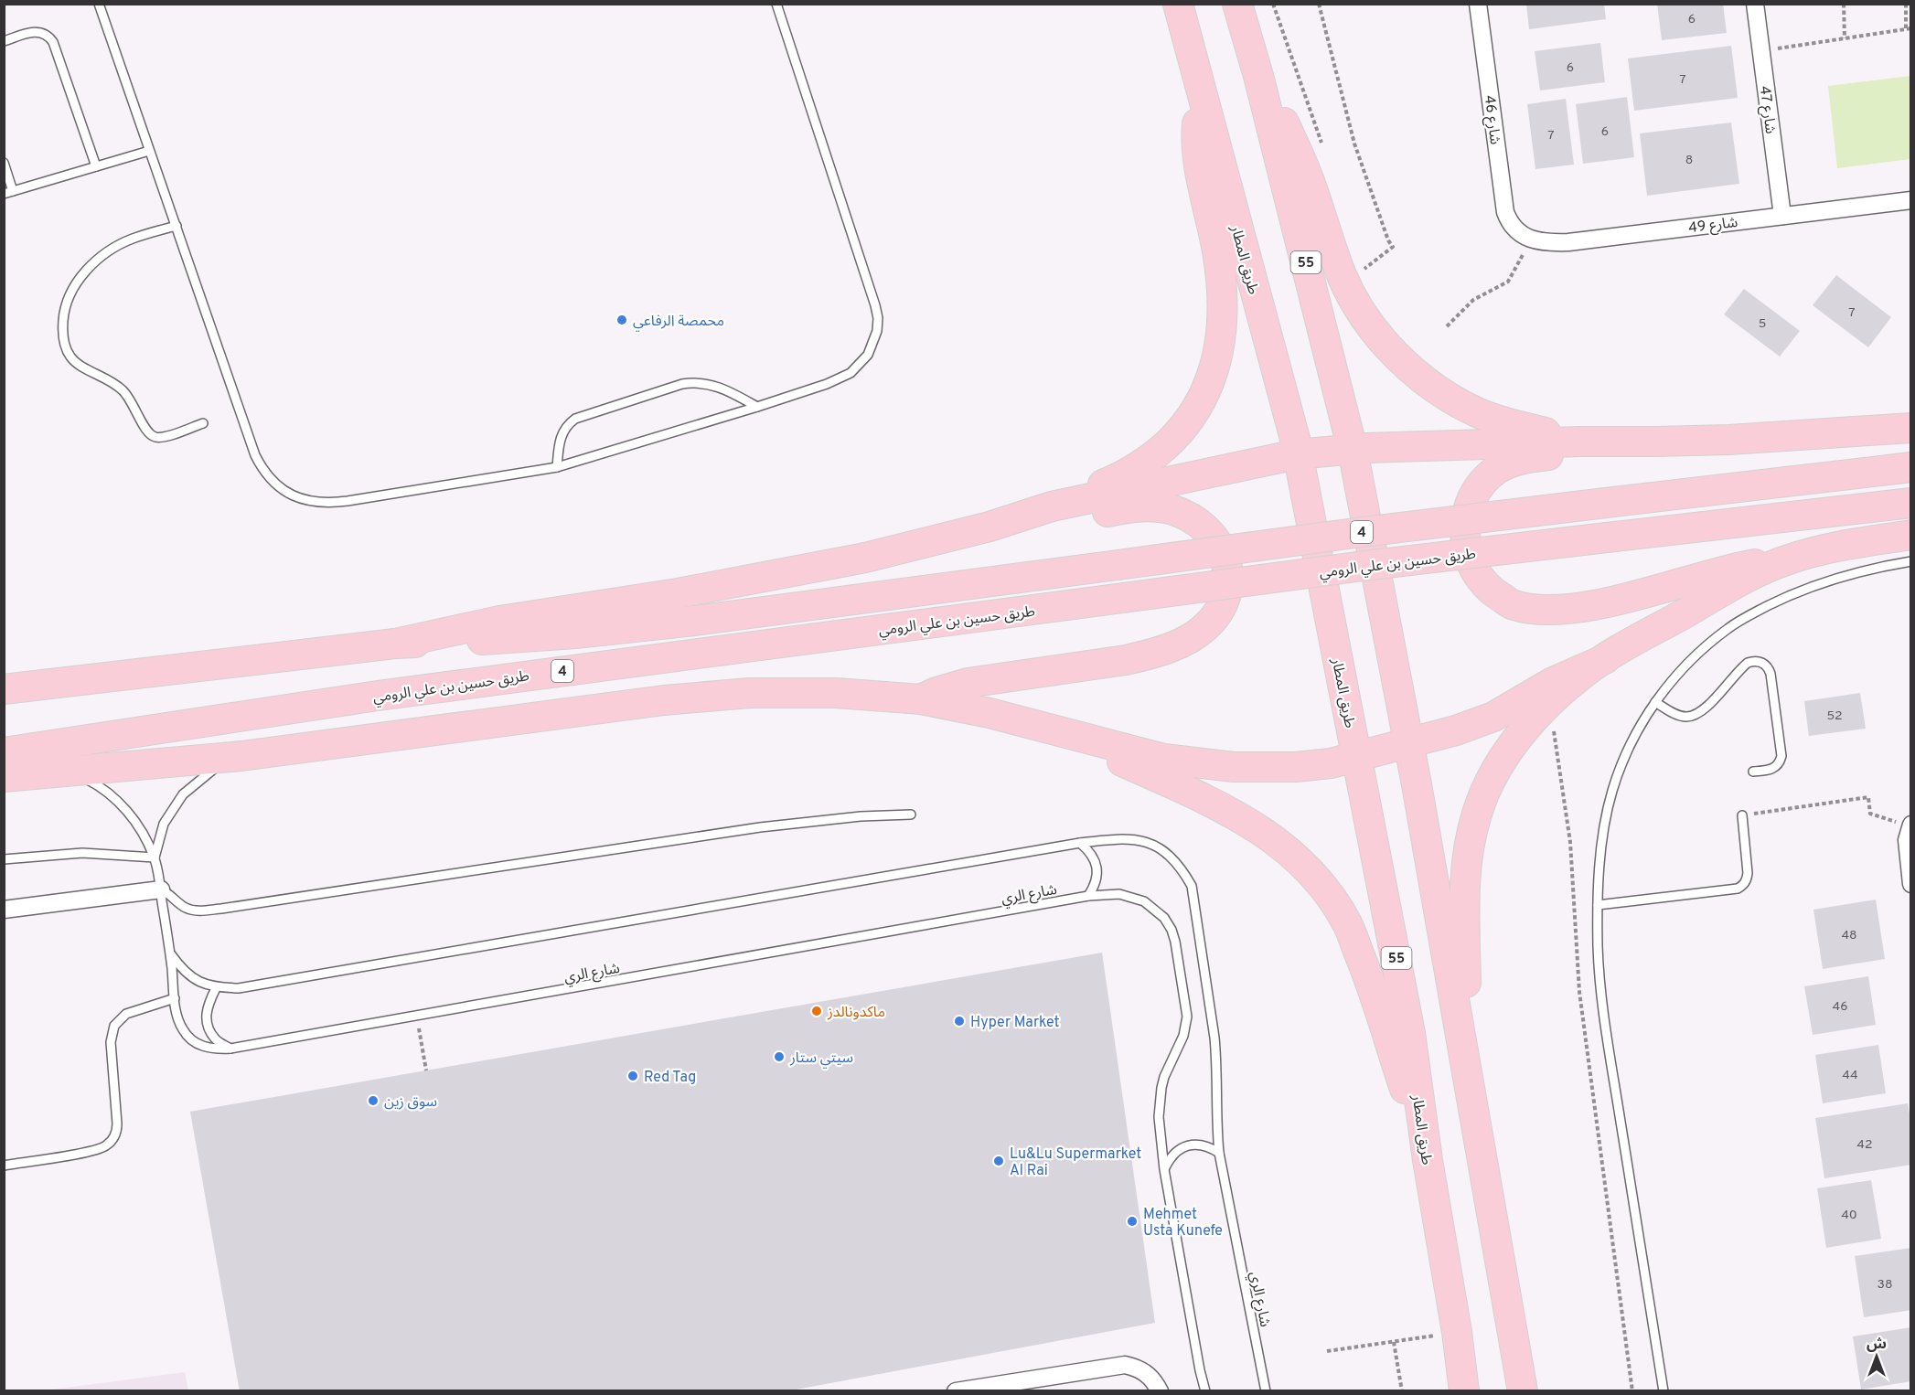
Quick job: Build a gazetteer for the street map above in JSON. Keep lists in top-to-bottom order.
{
  "streets": {
    "highway": [
      "طريق المطار",
      "55",
      "4",
      "طريق حسين بن علي الرومي"
    ],
    "street": ["شارع 47", "شارع 46", "شارع 49"],
    "lane": ["شارع الري"]
  },
  "crossings": [
    ["شارع 47", "شارع 49"],
    ["شارع 46", "شارع 49"]
  ],
  "places": [
    "محمصة الرفاعي",
    "ماكدونالدز",
    "Hyper Market",
    "سيتي ستار",
    "Red Tag",
    "سوق زين",
    "Lu&Lu Supermarket Al Rai",
    "Mehmet Usta Kunefe"
  ],
  "house_numbers": [
    "6",
    "6",
    "7",
    "6",
    "7",
    "8",
    "7",
    "5",
    "52",
    "48",
    "46",
    "44",
    "42",
    "40",
    "38"
  ],
  "north": "top"
}
